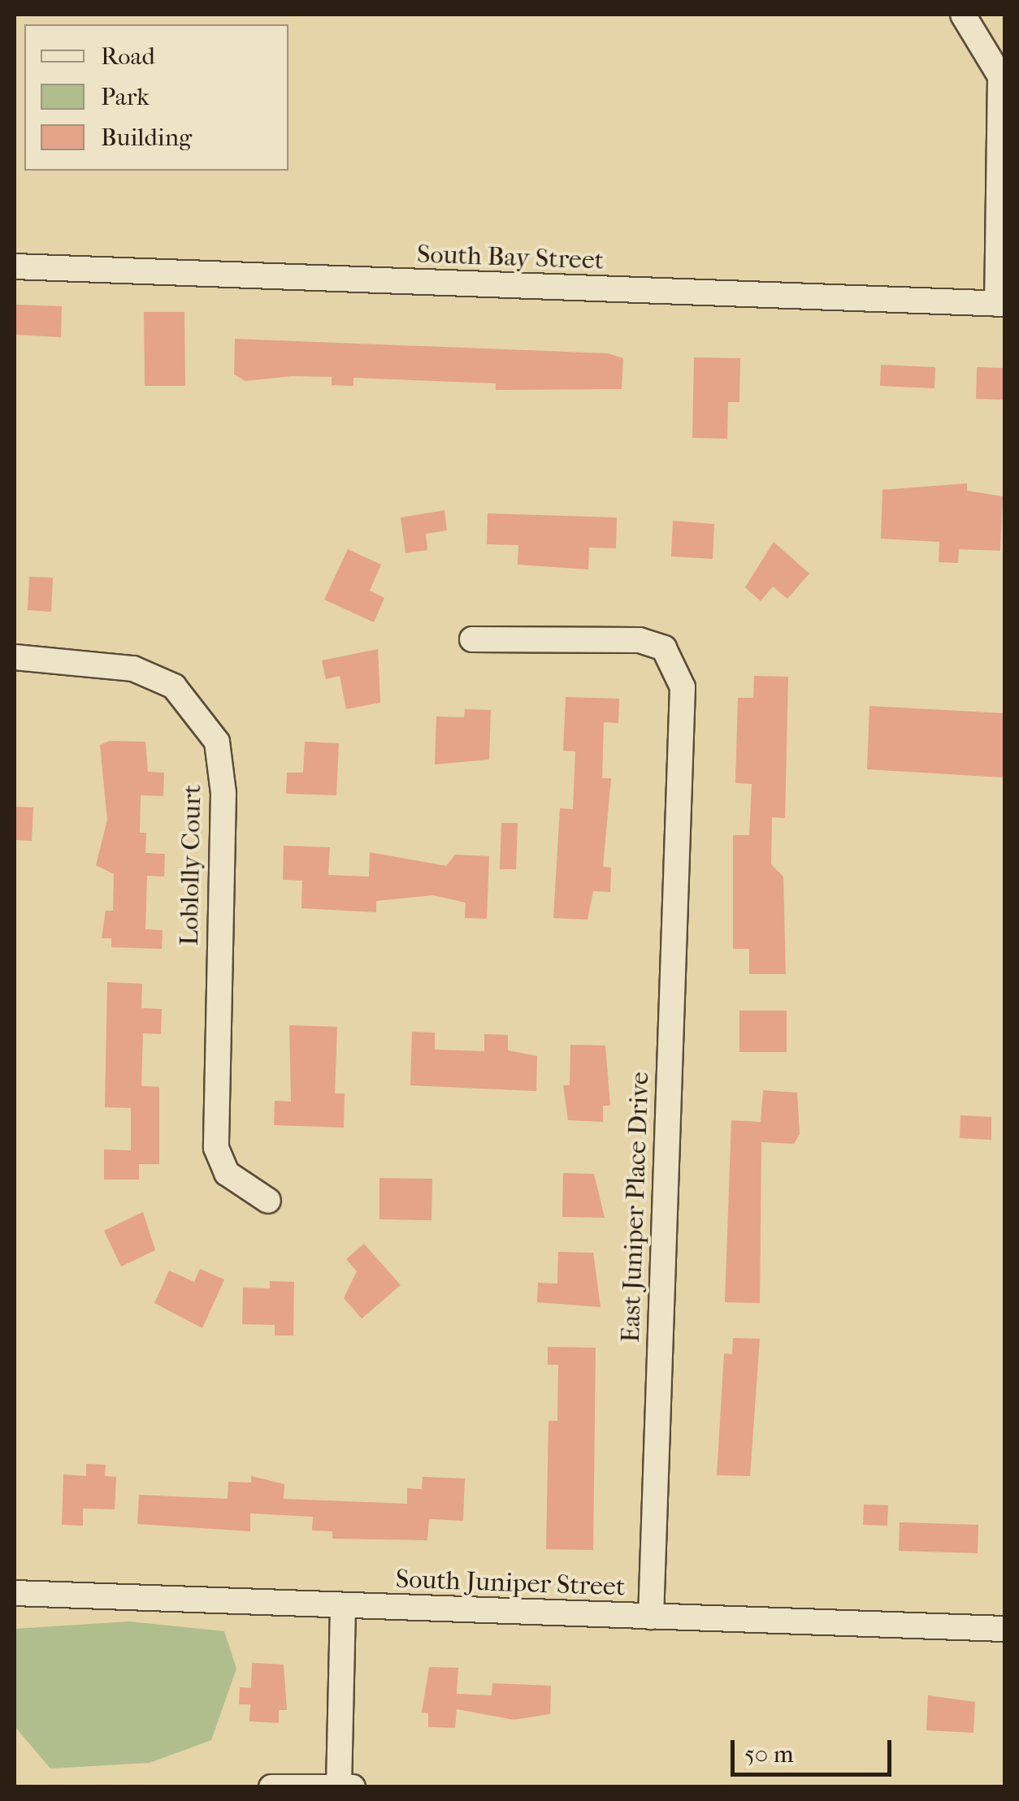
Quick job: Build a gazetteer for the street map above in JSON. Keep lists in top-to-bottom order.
{
  "streets": {
    "street": [
      "South Bay Street",
      "Loblolly Court",
      "East Juniper Place Drive",
      "South Juniper Street"
    ]
  },
  "crossings": [
    ["East Juniper Place Drive", "South Juniper Street"]
  ],
  "legend": ["Road", "Park", "Building"],
  "scale_bar": "50 m"
}
